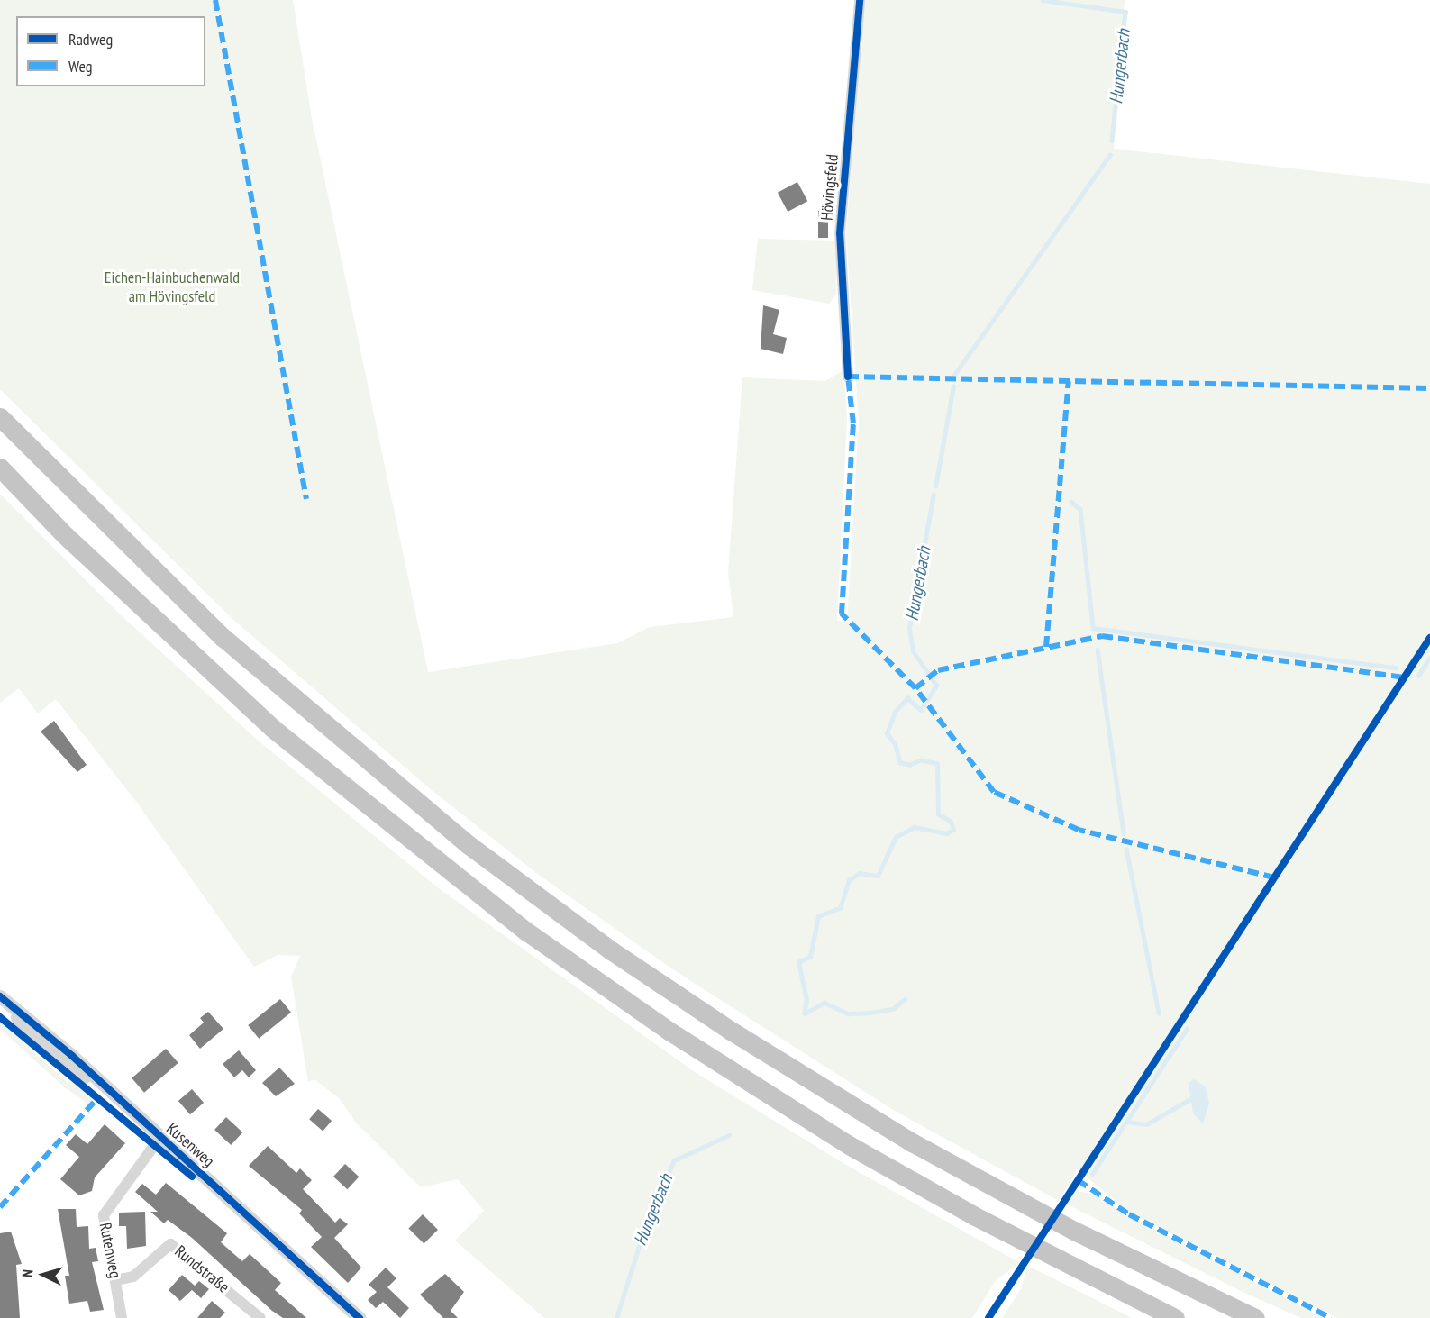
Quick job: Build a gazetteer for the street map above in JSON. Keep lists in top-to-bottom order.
{
  "streets": {
    "street": [
      "Hövingsfeld",
      "Kusenweg",
      "Rutenweg",
      "Rundstraße"
    ]
  },
  "crossings": [
    ["Kusenweg", "Rutenweg"],
    ["Rutenweg", "Rundstraße"]
  ],
  "water": ["Hungerbach"],
  "parks": ["Eichen-Hainbuchenwald am Hövingsfeld"],
  "legend": ["Radweg", "Weg"],
  "north": "left"
}
